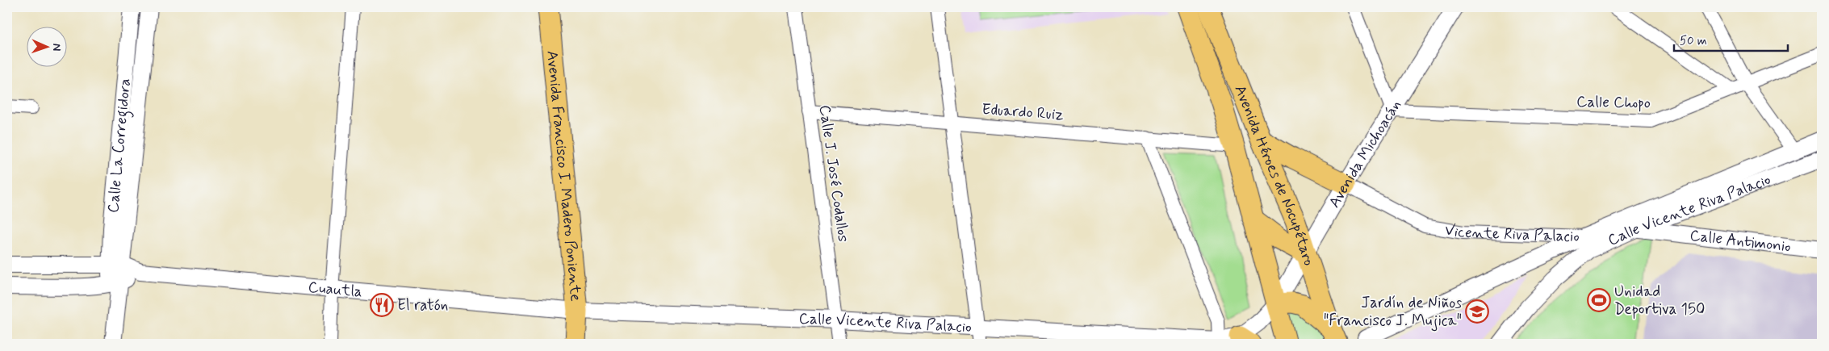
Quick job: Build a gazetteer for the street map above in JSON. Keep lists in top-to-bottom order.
{
  "streets": {
    "main road": ["Avenida Francisco I. Madero Poniente", "Avenida Héroes de Nocupétaro"],
    "street": [
      "Calle Chopo",
      "Eduardo Ruiz",
      "Calle La Corregidora",
      "Avenida Michoacán",
      "Calle J. José Codallos",
      "Calle Vicente Riva Palacio",
      "Vicente Riva Palacio",
      "Calle Antimonio",
      "Cuautla"
    ]
  },
  "crossings": [
    ["Calle Chopo", "Avenida Michoacán"],
    ["Eduardo Ruiz", "Calle J. José Codallos"],
    ["Eduardo Ruiz", "Avenida Héroes de Nocupétaro"],
    ["Calle La Corregidora", "Cuautla"],
    ["Avenida Michoacán", "Avenida Héroes de Nocupétaro"],
    ["Avenida Michoacán", "Calle Vicente Riva Palacio"],
    ["Avenida Michoacán", "Vicente Riva Palacio"],
    ["Calle J. José Codallos", "Calle Vicente Riva Palacio"],
    ["Avenida Francisco I. Madero Poniente", "Calle Vicente Riva Palacio"],
    ["Avenida Francisco I. Madero Poniente", "Cuautla"],
    ["Avenida Héroes de Nocupétaro", "Calle Vicente Riva Palacio"],
    ["Calle Vicente Riva Palacio", "Vicente Riva Palacio"],
    ["Calle Vicente Riva Palacio", "Calle Antimonio"],
    ["Calle Vicente Riva Palacio", "Cuautla"],
    ["Vicente Riva Palacio", "Calle Antimonio"]
  ],
  "places": {
    "sports": ["Unidad Deportiva 150"],
    "restaurant": ["El ratón"],
    "school or university": ["Jardín de Niños \"Francisco J. Mujica\""]
  },
  "scale_bar": "50 m",
  "north": "right"
}
